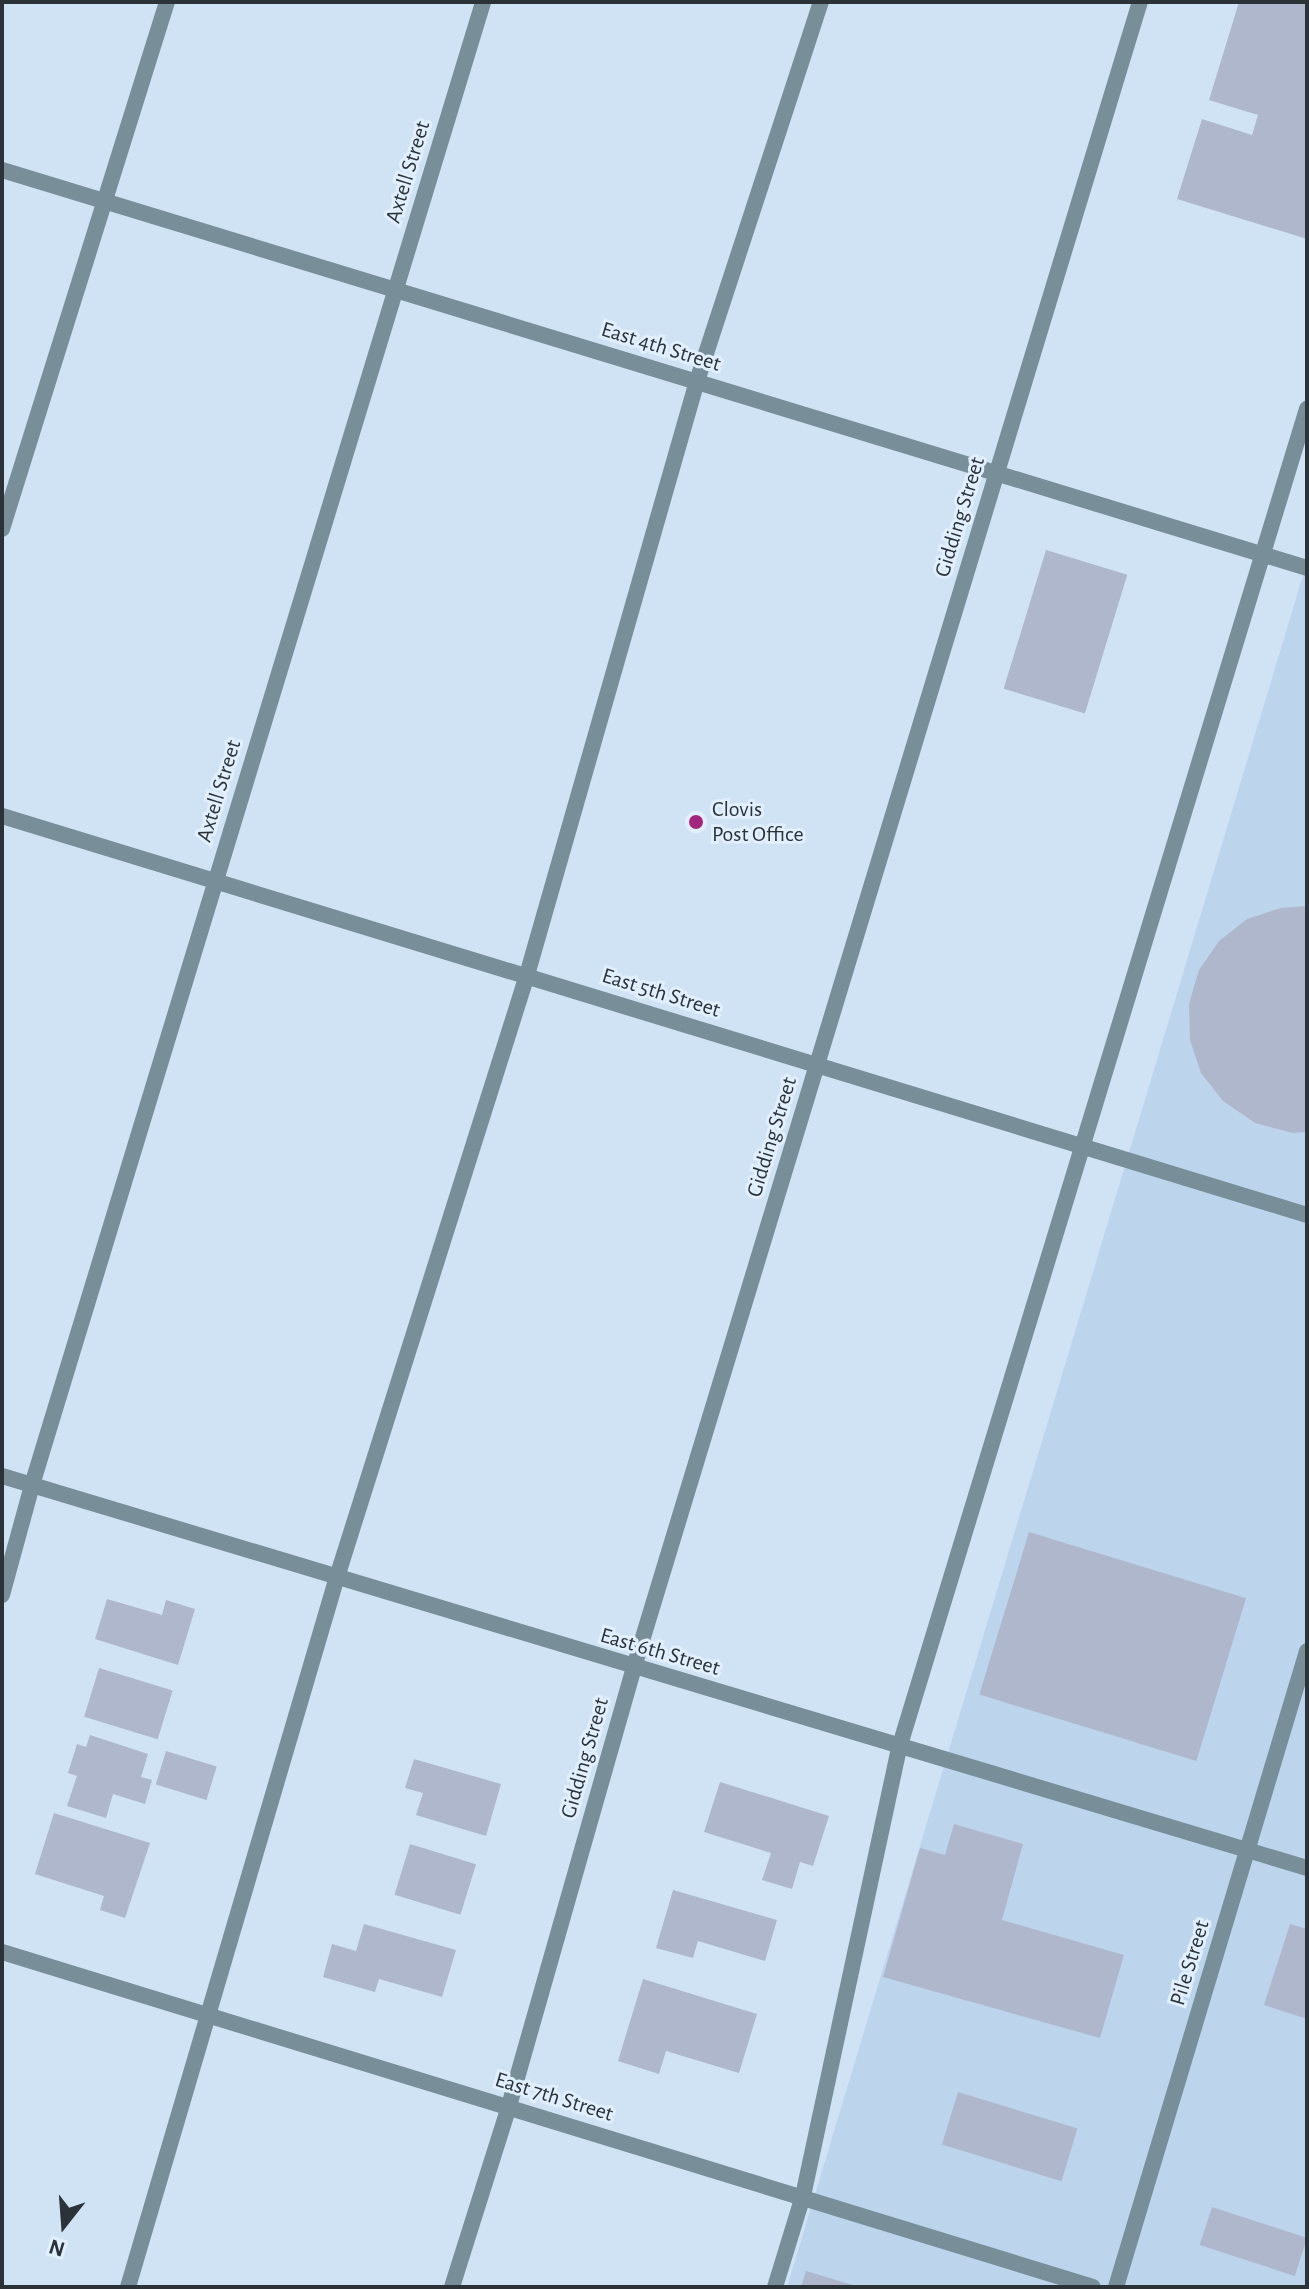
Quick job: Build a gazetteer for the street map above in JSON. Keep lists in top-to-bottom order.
{
  "streets": {
    "street": [
      "Axtell Street",
      "East 4th Street",
      "Gidding Street",
      "East 5th Street",
      "East 6th Street",
      "Pile Street",
      "East 7th Street"
    ]
  },
  "crossings": [
    ["Axtell Street", "East 4th Street"],
    ["Axtell Street", "East 5th Street"],
    ["Axtell Street", "East 6th Street"],
    ["East 4th Street", "Gidding Street"],
    ["Gidding Street", "East 5th Street"],
    ["Gidding Street", "East 6th Street"],
    ["Gidding Street", "East 7th Street"],
    ["East 6th Street", "Pile Street"]
  ],
  "places": ["Clovis Post Office"],
  "north": "bottom"
}
